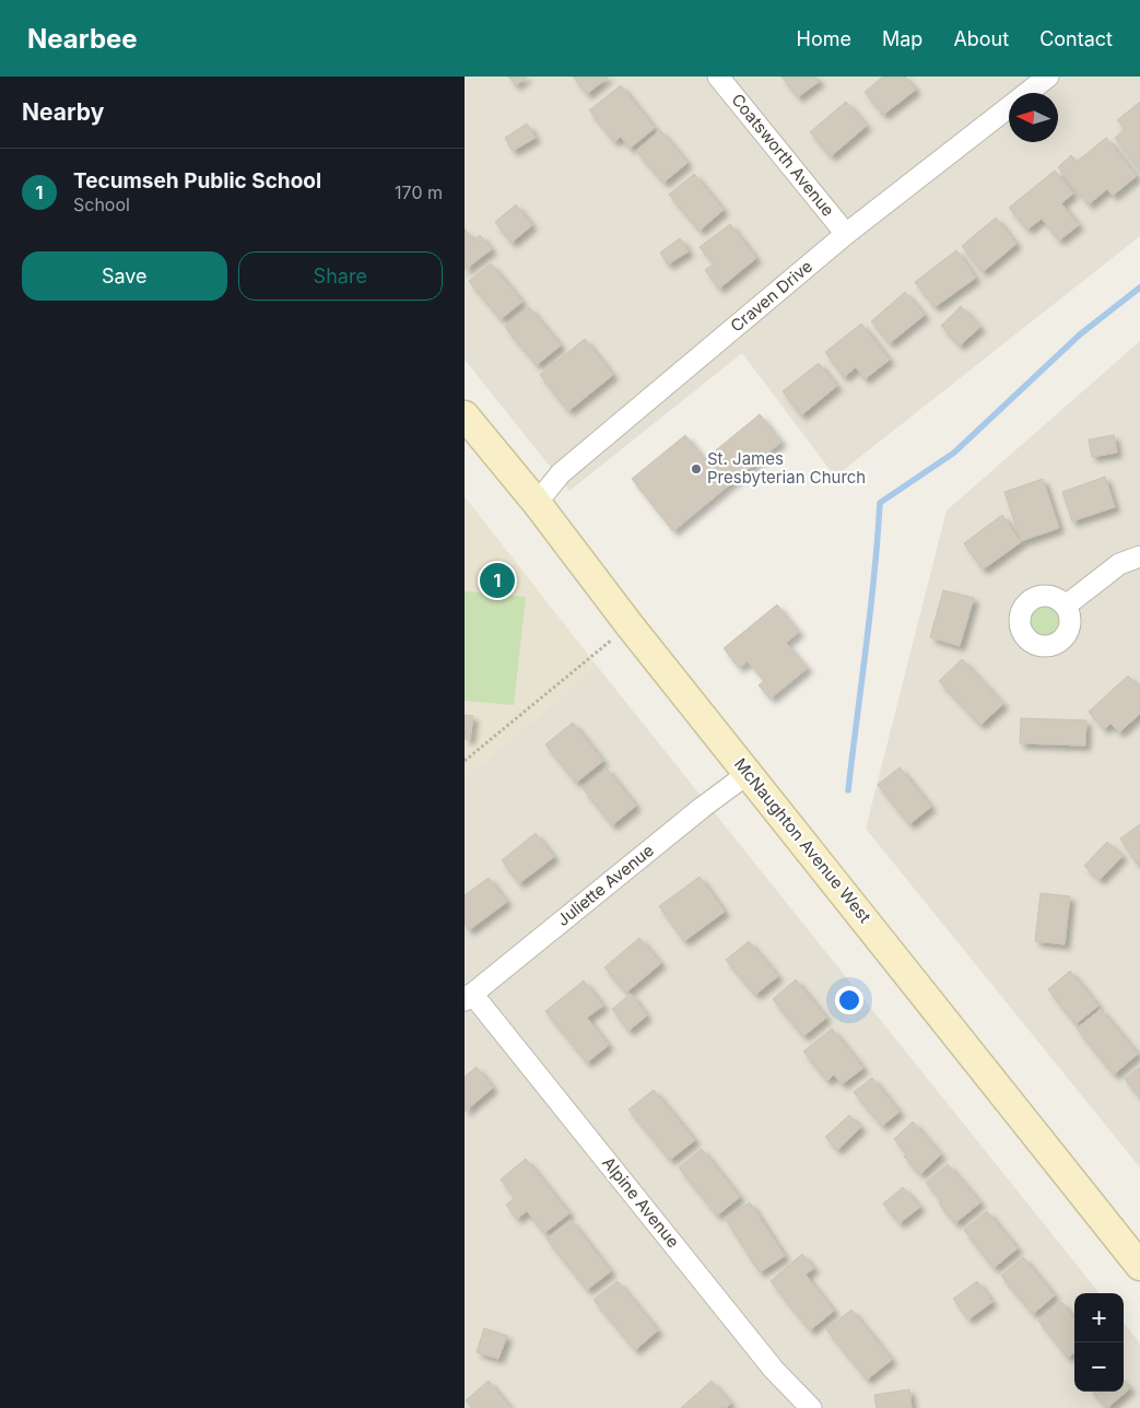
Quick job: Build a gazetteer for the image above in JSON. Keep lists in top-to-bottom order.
{
  "streets": {
    "main road": ["McNaughton Avenue West"],
    "street": [
      "Coatsworth Avenue",
      "Craven Drive",
      "Juliette Avenue",
      "Alpine Avenue"
    ]
  },
  "crossings": [
    ["Coatsworth Avenue", "Craven Drive"],
    ["Craven Drive", "McNaughton Avenue West"],
    ["McNaughton Avenue West", "Juliette Avenue"],
    ["Juliette Avenue", "Alpine Avenue"]
  ],
  "places": ["St. James Presbyterian Church"],
  "north": "left",
  "page": {
    "header": "Nearbee",
    "nav": [
      "Home",
      "Map",
      "About",
      "Contact"
    ],
    "heading": "Nearby",
    "list": [
      {
        "mark": "1",
        "name": "Tecumseh Public School",
        "note": "School",
        "value": "170 m"
      }
    ],
    "buttons": ["Save", "Share"],
    "pins": "1",
    "map_buttons": ["+", "−"]
  }
}
